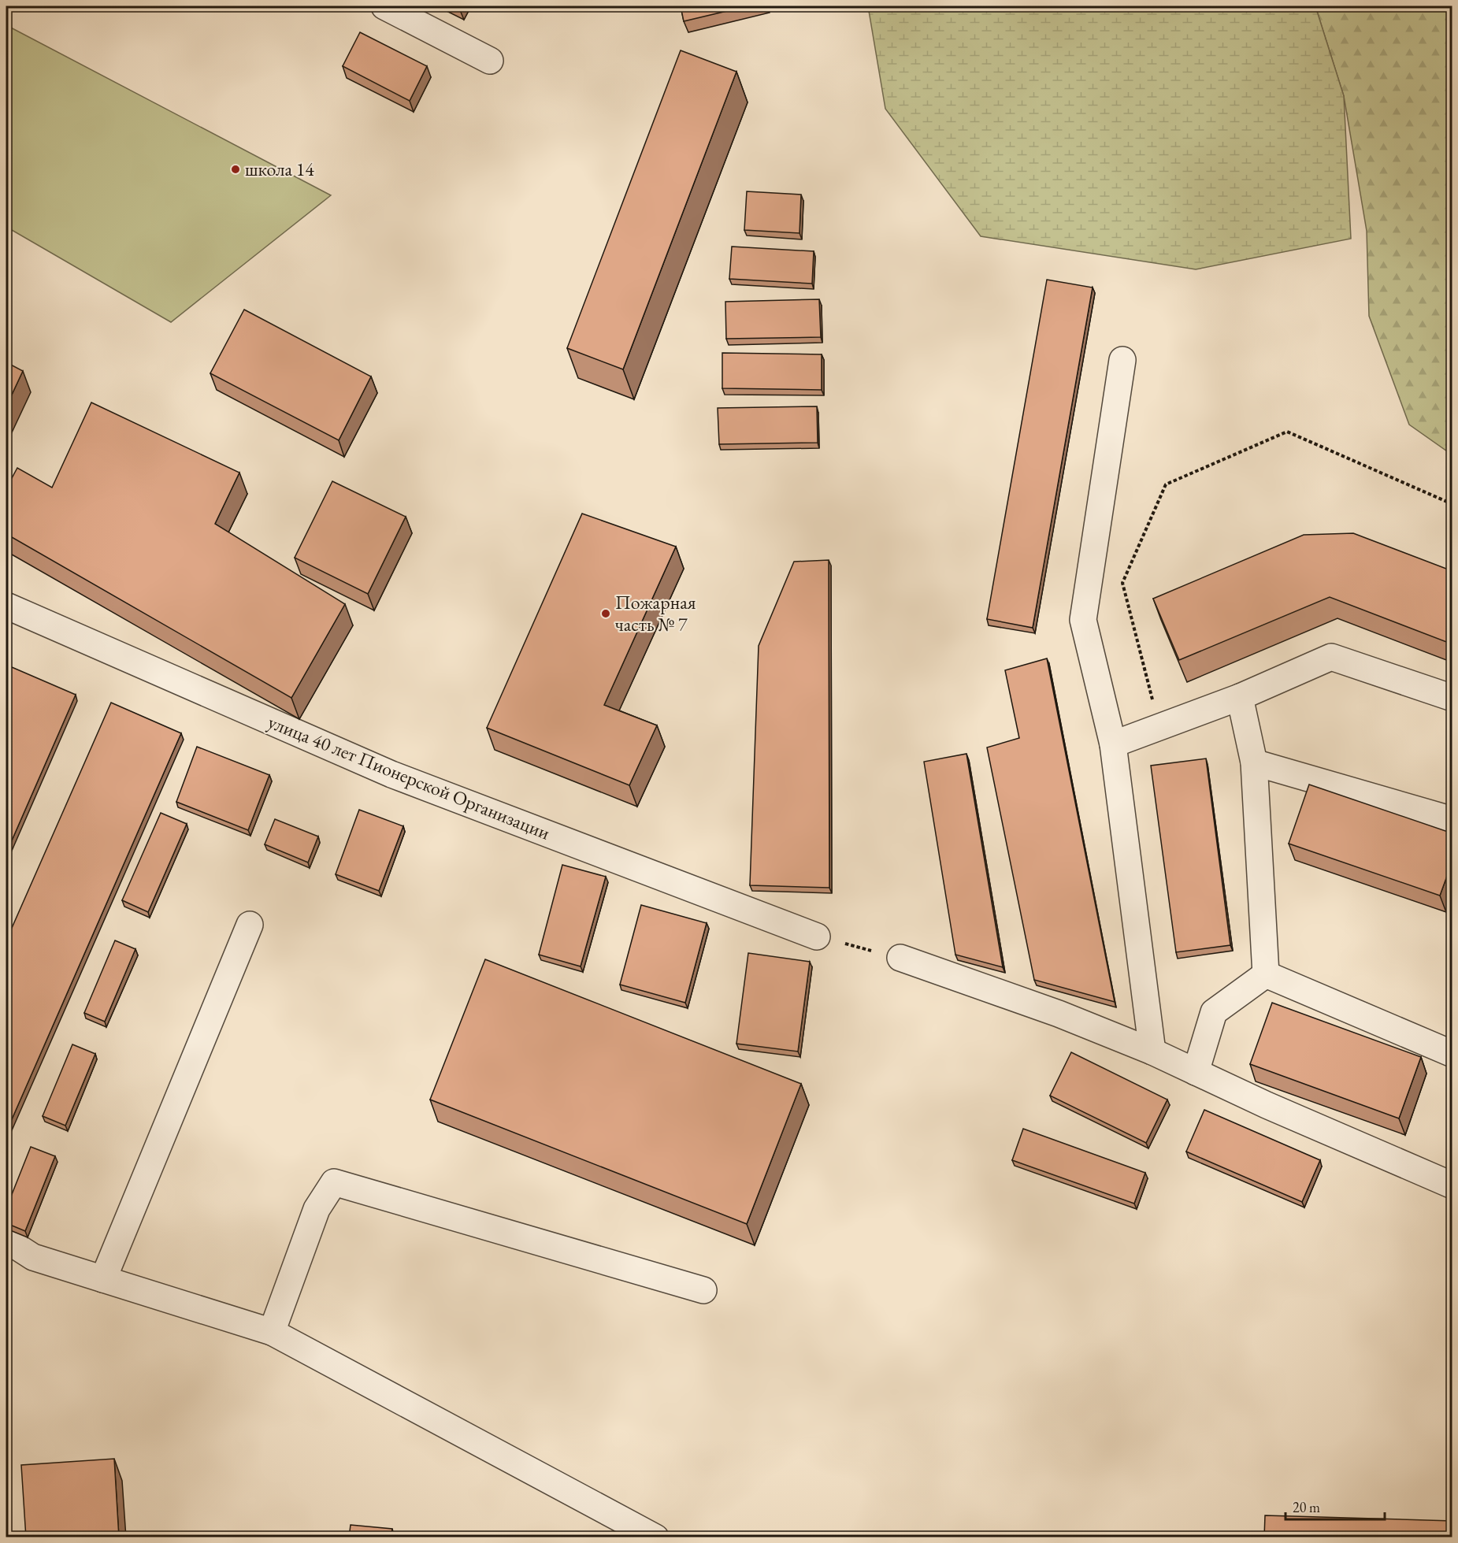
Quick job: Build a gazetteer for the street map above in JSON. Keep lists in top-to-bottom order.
{
  "streets": {
    "street": ["улица 40 лет Пионерской Организации"]
  },
  "places": ["школа 14", "Пожарная часть № 7"],
  "scale_bar": "20 m"
}
